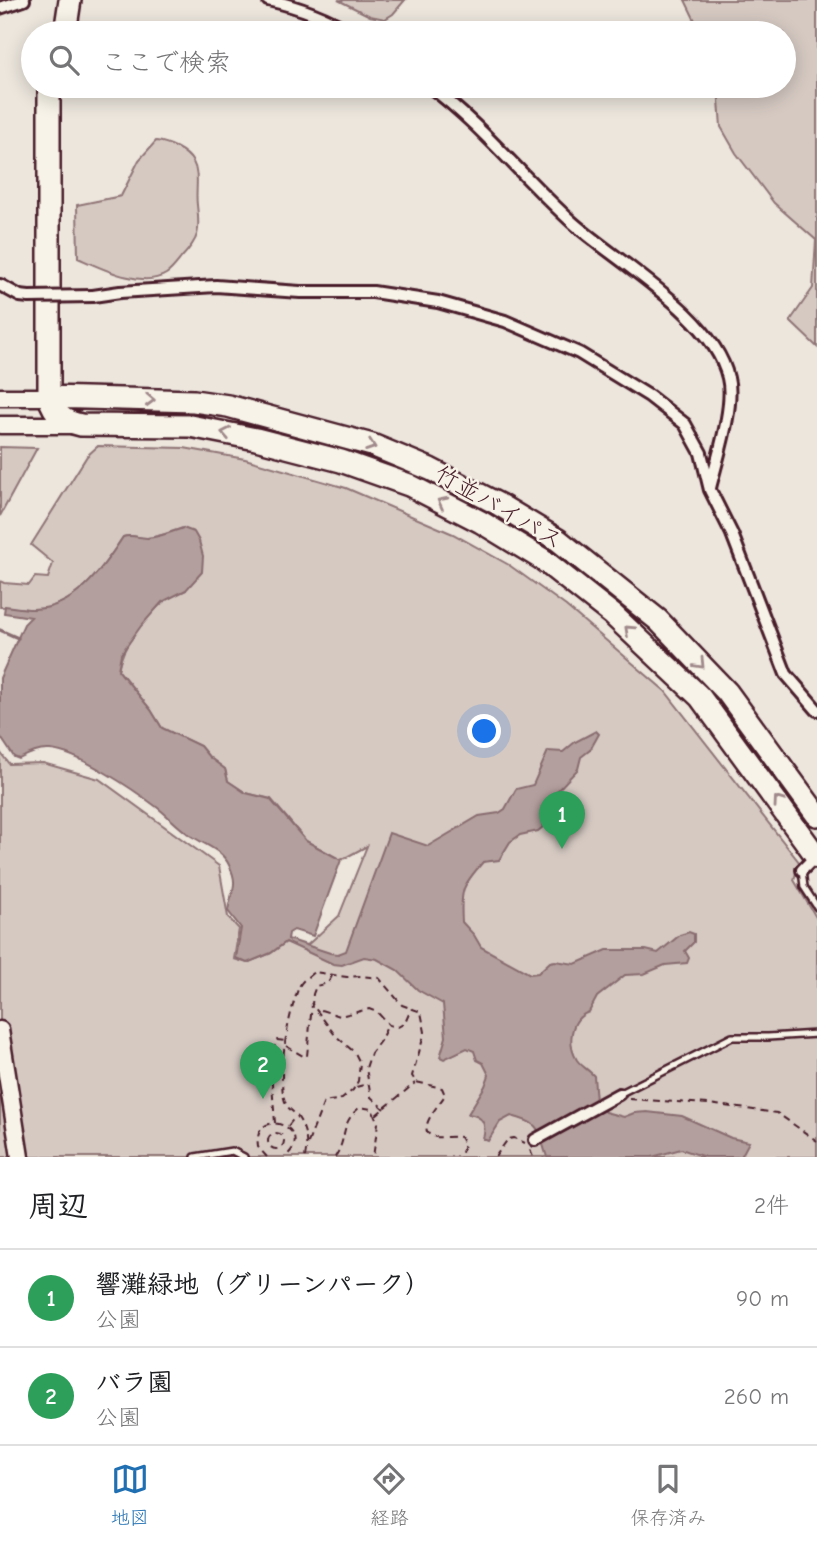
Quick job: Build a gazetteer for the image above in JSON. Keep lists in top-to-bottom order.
{
  "streets": {
    "highway": ["竹並バイパス"]
  },
  "page": {
    "search": "ここで検索",
    "pins": ["1", "2"],
    "heading": ["周辺", "2件"],
    "list": [
      {
        "mark": "1",
        "name": "響灘緑地（グリーンパーク）",
        "note": "公園",
        "value": "90 m"
      },
      {
        "mark": "2",
        "name": "バラ園",
        "note": "公園",
        "value": "260 m"
      }
    ],
    "nav": ["地図", "経路", "保存済み"]
  }
}
